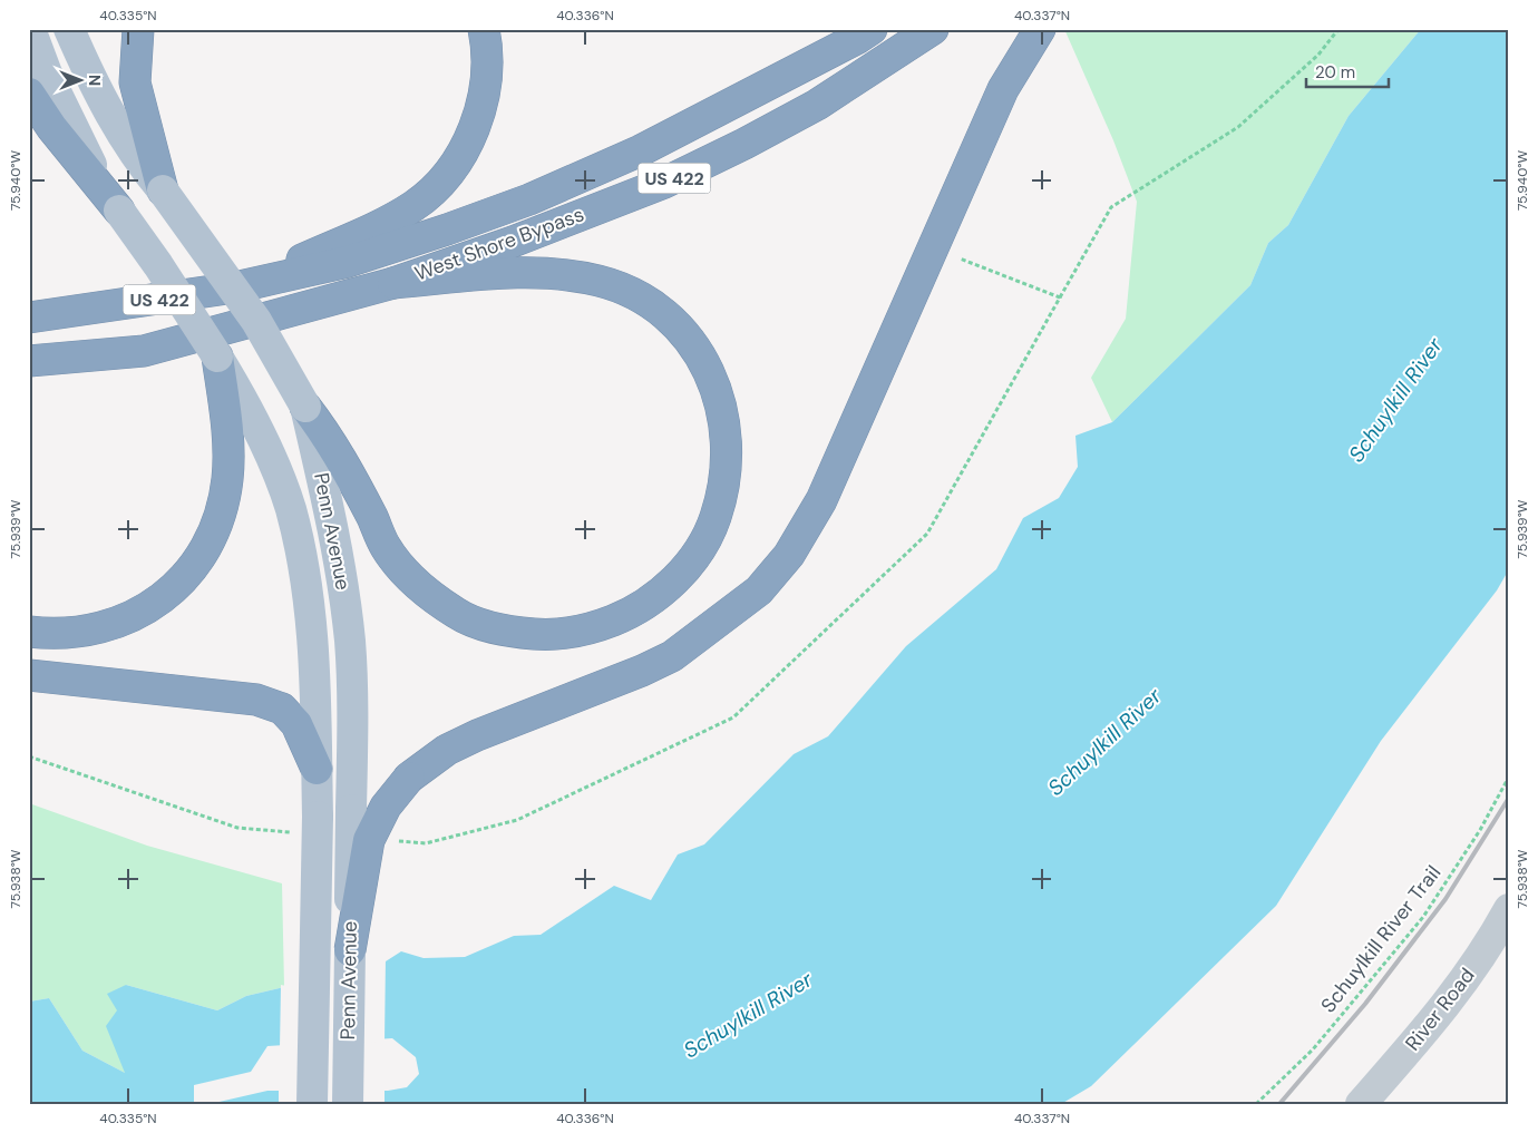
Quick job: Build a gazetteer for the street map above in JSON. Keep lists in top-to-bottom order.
{
  "streets": {
    "highway": ["US 422", "West Shore Bypass"],
    "main road": ["Penn Avenue"],
    "street": ["River Road"],
    "path": ["Schuylkill River Trail"]
  },
  "water": ["Schuylkill River"],
  "scale_bar": "20 m",
  "north": "right",
  "coordinates": [
    "40.335°N",
    "40.336°N",
    "40.337°N",
    "75.940°W",
    "75.939°W",
    "75.938°W"
  ]
}
